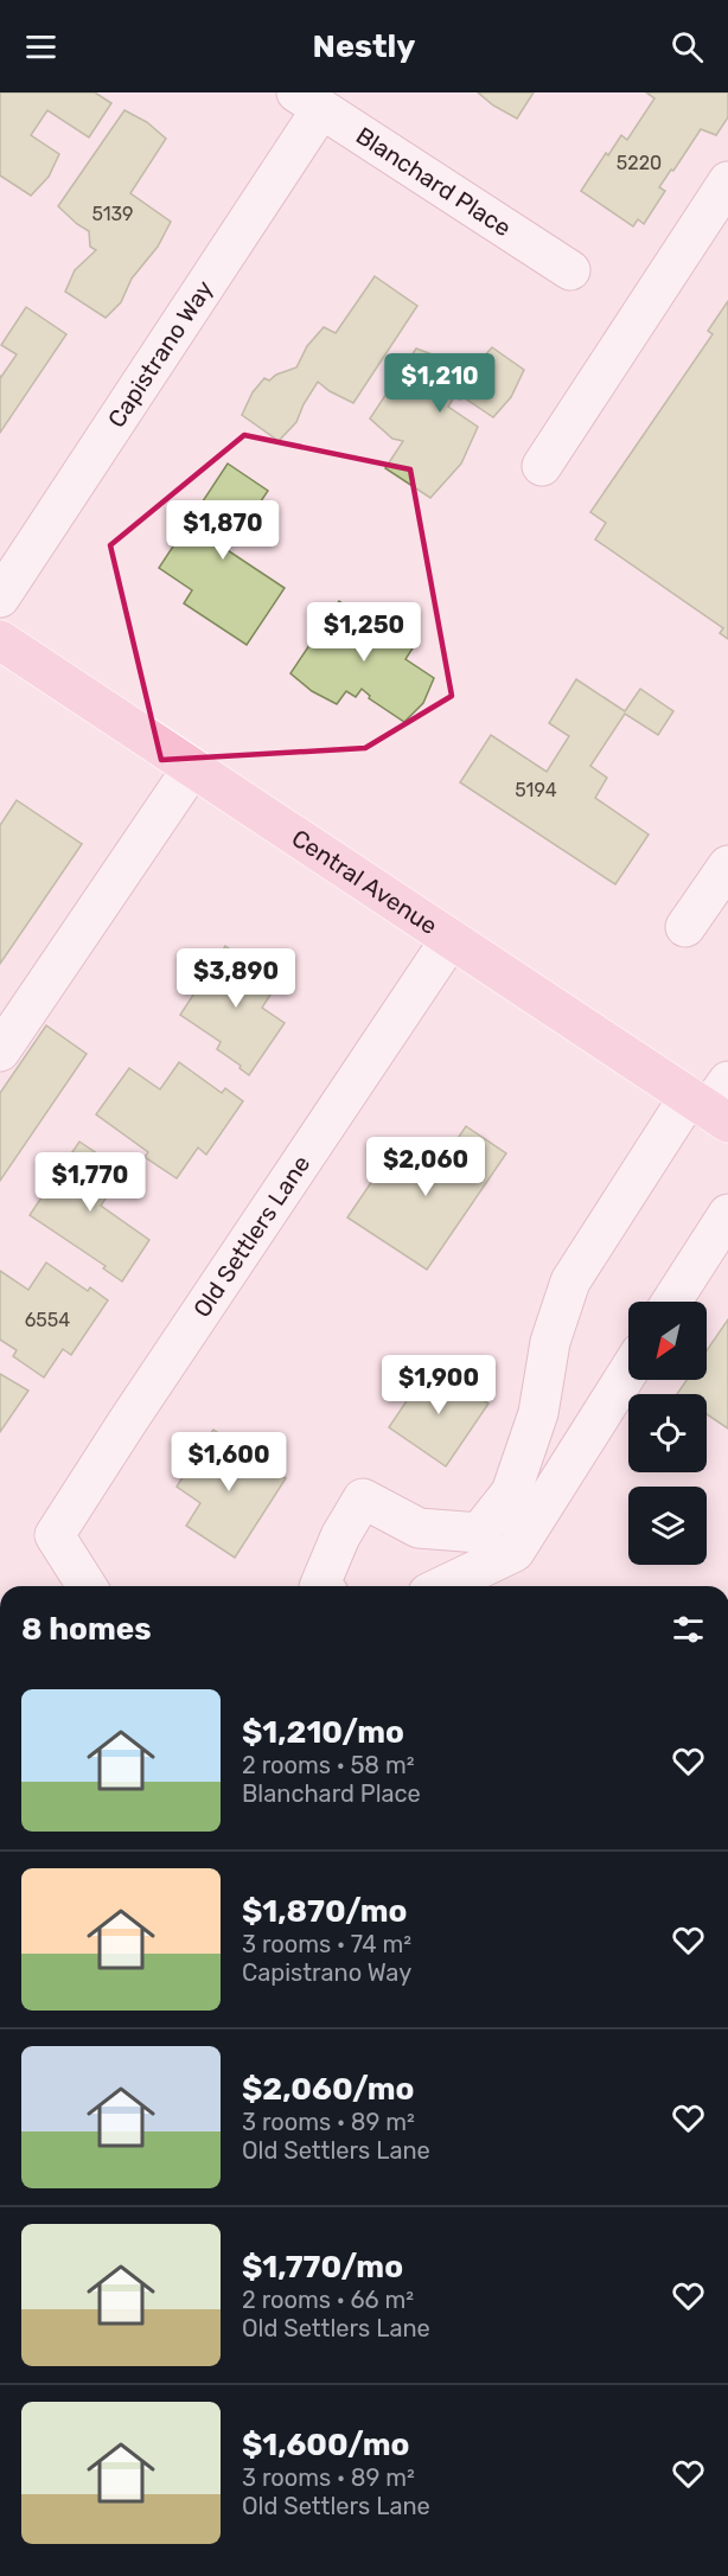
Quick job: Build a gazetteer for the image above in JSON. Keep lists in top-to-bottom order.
{
  "streets": {
    "main road": ["Central Avenue"],
    "street": ["Blanchard Place", "Capistrano Way", "Old Settlers Lane"]
  },
  "crossings": [
    ["Blanchard Place", "Capistrano Way"],
    ["Central Avenue", "Old Settlers Lane"]
  ],
  "house_numbers": [
    "5220",
    "5139",
    "5194",
    "6554"
  ],
  "north": "bottom left",
  "page": {
    "header": "Nestly",
    "price": [
      "$1,210",
      "$1,870",
      "$1,250",
      "$3,890",
      "$2,060",
      "$1,770",
      "$1,900",
      "$1,600"
    ],
    "heading": "8 homes",
    "list": [
      {
        "name": "$1,210/mo",
        "note": "2 rooms · 58 m² · Blanchard Place"
      },
      {
        "name": "$1,870/mo",
        "note": "3 rooms · 74 m² · Capistrano Way"
      },
      {
        "name": "$2,060/mo",
        "note": "3 rooms · 89 m² · Old Settlers Lane"
      },
      {
        "name": "$1,770/mo",
        "note": "2 rooms · 66 m² · Old Settlers Lane"
      },
      {
        "name": "$1,600/mo",
        "note": "3 rooms · 89 m² · Old Settlers Lane"
      }
    ]
  }
}
